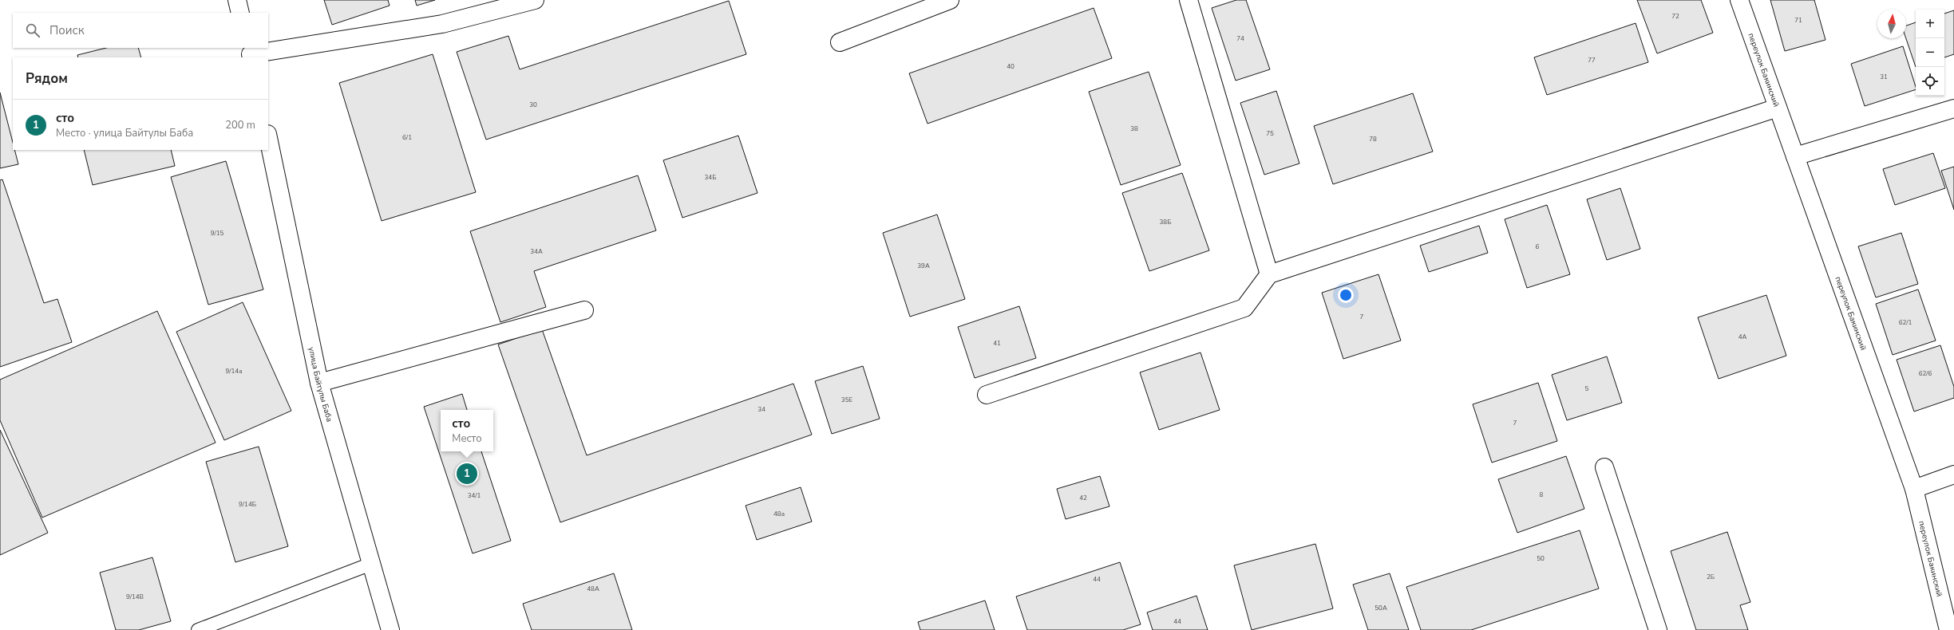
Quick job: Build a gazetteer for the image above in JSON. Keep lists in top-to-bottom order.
{
  "streets": {
    "street": ["переулок Бакинский", "улица Байтулы Баба"]
  },
  "house_numbers": [
    "72",
    "71",
    "74",
    "77",
    "40",
    "31",
    "30",
    "38",
    "75",
    "6/1",
    "78",
    "34Б",
    "38Б",
    "9/15",
    "6",
    "34А",
    "39А",
    "7",
    "62/1",
    "4А",
    "41",
    "9/14а",
    "62/6",
    "5",
    "35Е",
    "34",
    "7",
    "8",
    "34/1",
    "42",
    "9/14Б",
    "48а",
    "50",
    "2Б",
    "44",
    "48А",
    "9/14В",
    "50А",
    "44"
  ],
  "north": "top",
  "page": {
    "map_buttons": ["+", "−"],
    "search": "Поиск",
    "heading": "Рядом",
    "list": [
      {
        "mark": "1",
        "name": "сто",
        "note": "Место · улица Байтулы Баба",
        "value": "200 m"
      }
    ],
    "popup": ["сто", "Место"],
    "pins": "1"
  }
}
